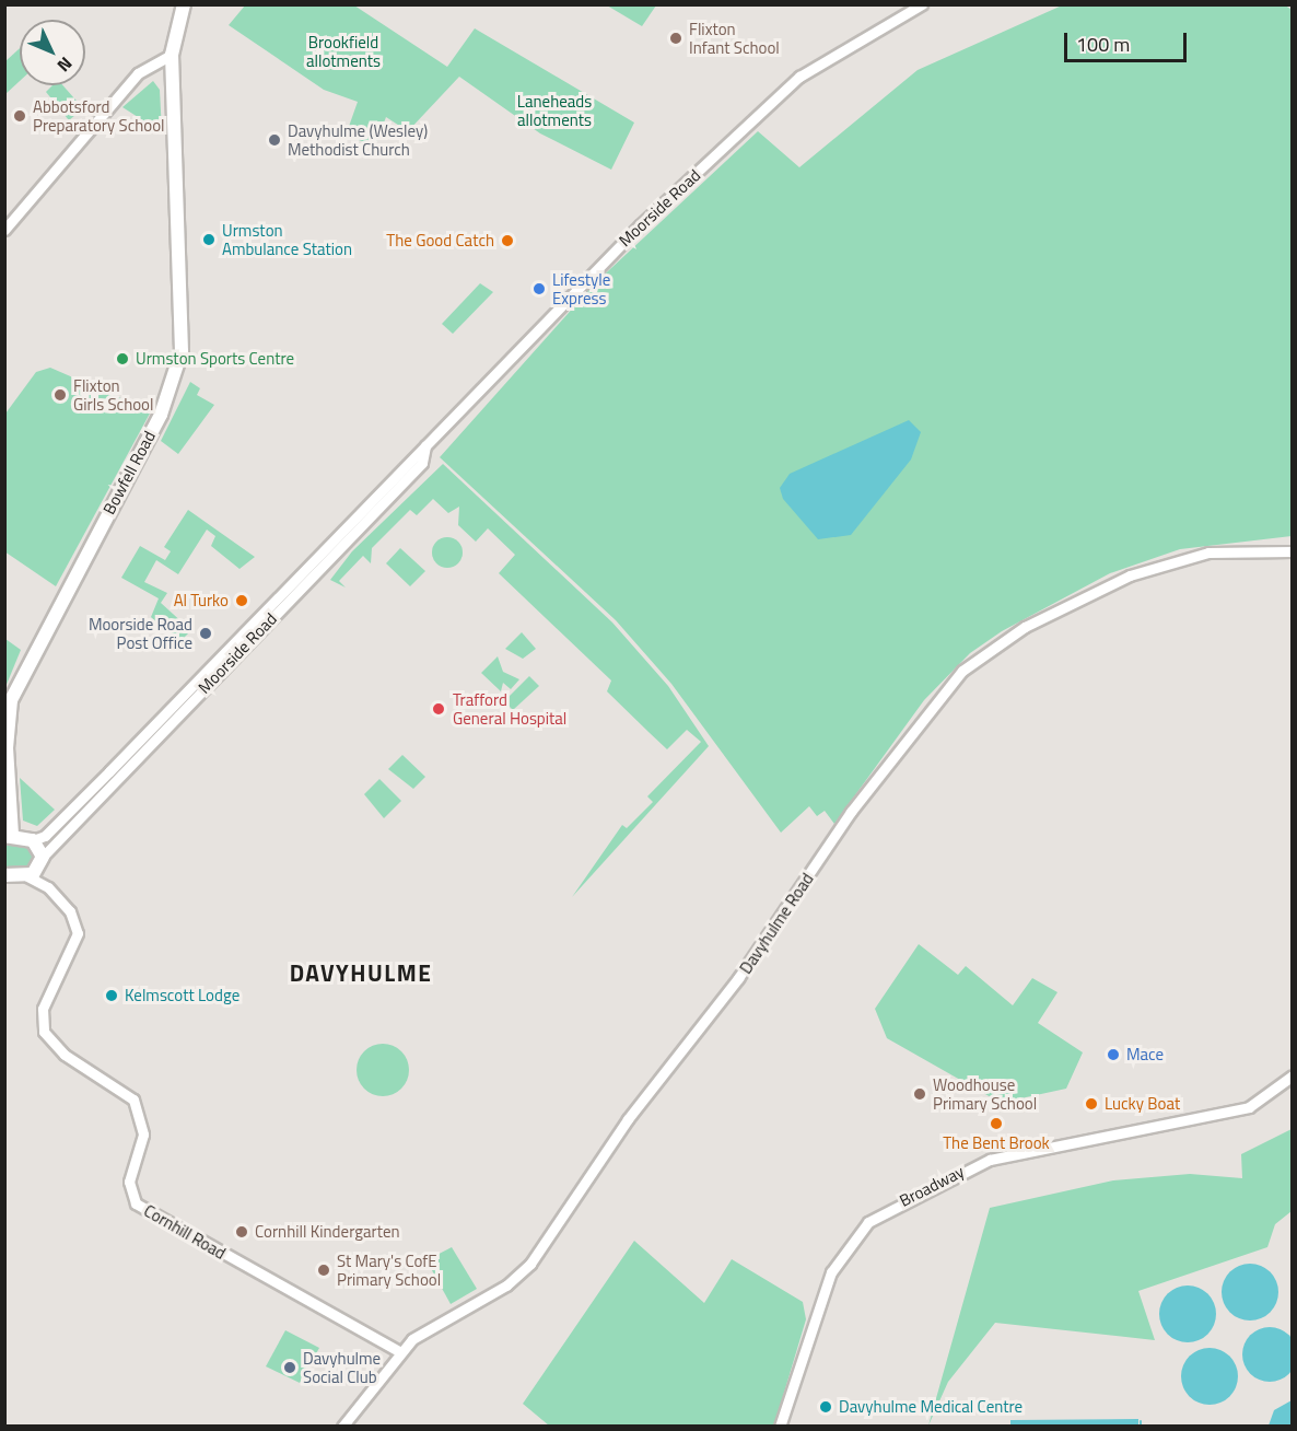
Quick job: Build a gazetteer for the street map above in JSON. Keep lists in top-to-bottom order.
{
  "streets": {
    "main road": ["Bowfell Road"],
    "street": [
      "Moorside Road",
      "Davyhulme Road",
      "Broadway",
      "Cornhill Road"
    ]
  },
  "crossings": [
    ["Moorside Road", "Cornhill Road"],
    ["Davyhulme Road", "Cornhill Road"]
  ],
  "districts": ["DAVYHULME"],
  "parks": ["Brookfield allotments", "Laneheads allotments"],
  "places": [
    "Flixton Infant School",
    "Abbotsford Preparatory School",
    "Davyhulme (Wesley) Methodist Church",
    "Urmston Ambulance Station",
    "The Good Catch",
    "Lifestyle Express",
    "Urmston Sports Centre",
    "Flixton Girls School",
    "Al Turko",
    "Moorside Road Post Office",
    "Trafford General Hospital",
    "Kelmscott Lodge",
    "Mace",
    "Woodhouse Primary School",
    "Lucky Boat",
    "The Bent Brook",
    "Cornhill Kindergarten",
    "St Mary's CofE Primary School",
    "Davyhulme Social Club",
    "Davyhulme Medical Centre"
  ],
  "scale_bar": "100 m",
  "north": "bottom right"
}
